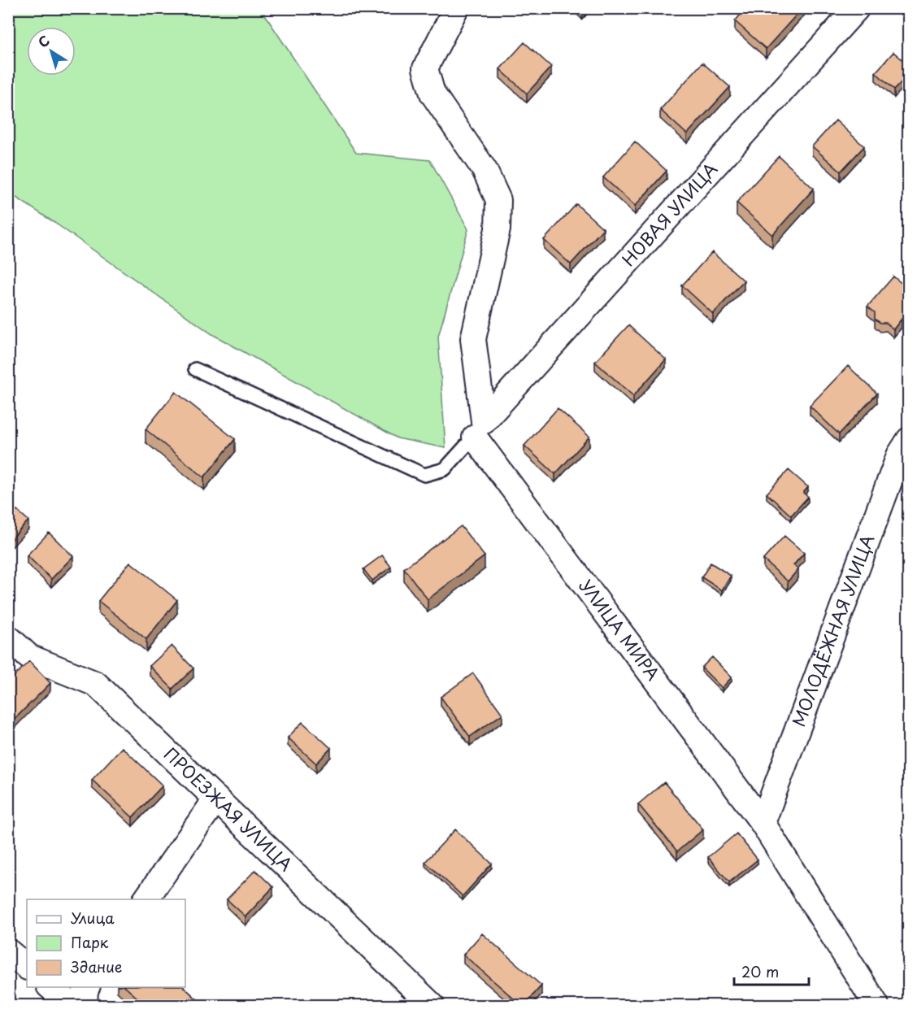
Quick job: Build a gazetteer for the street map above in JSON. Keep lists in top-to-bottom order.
{
  "streets": {
    "street": [
      "НОВАЯ УЛИЦА",
      "УЛИЦА МИРА",
      "МОЛОДЁЖНАЯ УЛИЦА",
      "ПРОЕЗЖАЯ УЛИЦА"
    ]
  },
  "crossings": [
    ["НОВАЯ УЛИЦА", "УЛИЦА МИРА"],
    ["УЛИЦА МИРА", "МОЛОДЁЖНАЯ УЛИЦА"]
  ],
  "legend": ["Улица", "Парк", "Здание"],
  "scale_bar": "20 m",
  "north": "top left"
}
